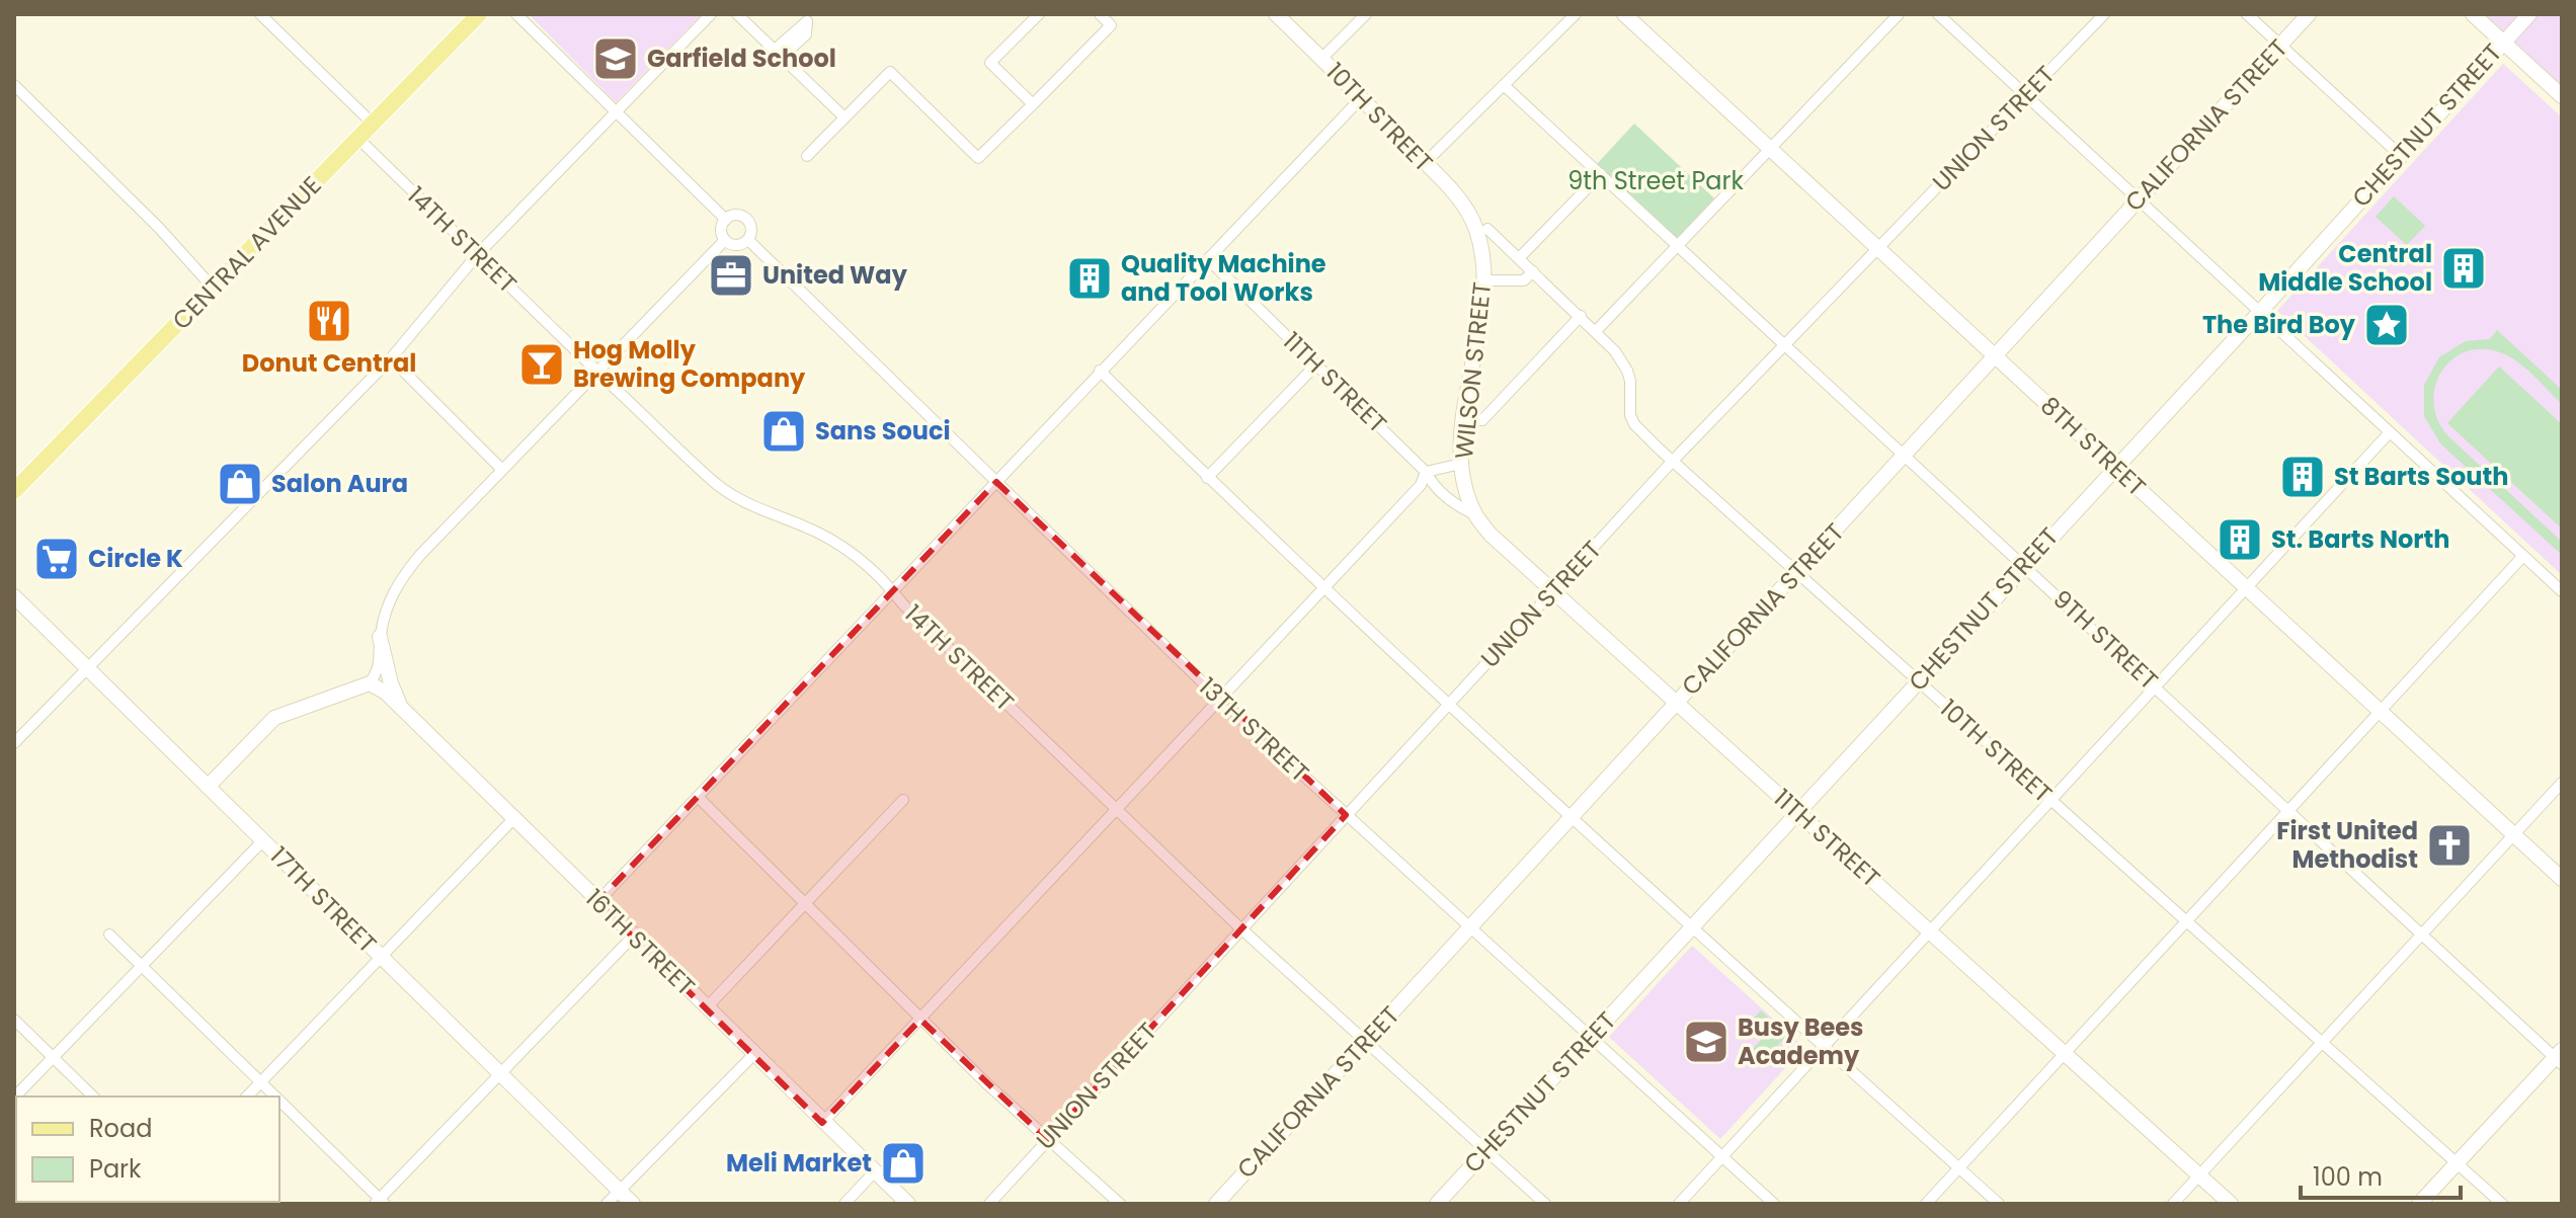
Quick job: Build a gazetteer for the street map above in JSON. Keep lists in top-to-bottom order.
{
  "streets": {
    "main road": ["CENTRAL AVENUE"],
    "street": [
      "10TH STREET",
      "CALIFORNIA STREET",
      "CHESTNUT STREET",
      "UNION STREET",
      "14TH STREET",
      "WILSON STREET",
      "11TH STREET",
      "8TH STREET",
      "9TH STREET",
      "13TH STREET",
      "17TH STREET",
      "16TH STREET"
    ]
  },
  "crossings": [
    ["10TH STREET", "CALIFORNIA STREET"],
    ["10TH STREET", "CHESTNUT STREET"],
    ["10TH STREET", "UNION STREET"],
    ["10TH STREET", "WILSON STREET"],
    ["CALIFORNIA STREET", "14TH STREET"],
    ["CALIFORNIA STREET", "11TH STREET"],
    ["CALIFORNIA STREET", "8TH STREET"],
    ["CALIFORNIA STREET", "9TH STREET"],
    ["CALIFORNIA STREET", "13TH STREET"],
    ["CHESTNUT STREET", "14TH STREET"],
    ["CHESTNUT STREET", "11TH STREET"],
    ["CHESTNUT STREET", "8TH STREET"],
    ["CHESTNUT STREET", "9TH STREET"],
    ["CHESTNUT STREET", "13TH STREET"],
    ["UNION STREET", "14TH STREET"],
    ["UNION STREET", "11TH STREET"],
    ["UNION STREET", "8TH STREET"],
    ["UNION STREET", "9TH STREET"],
    ["UNION STREET", "13TH STREET"],
    ["14TH STREET", "CENTRAL AVENUE"],
    ["WILSON STREET", "11TH STREET"]
  ],
  "parks": ["9th Street Park"],
  "places": {
    "school or university": ["Garfield School", "Busy Bees Academy"],
    "building": [
      "Central Middle School",
      "Quality Machine and Tool Works",
      "St Barts South",
      "St. Barts North"
    ],
    "office": ["United Way"],
    "restaurant": ["Donut Central"],
    "place": ["The Bird Boy"],
    "bar": ["Hog Molly Brewing Company"],
    "shop": ["Sans Souci", "Salon Aura", "Meli Market"],
    "supermarket": ["Circle K"],
    "church": ["First United Methodist"]
  },
  "legend": ["Road", "Park"],
  "scale_bar": "100 m"
}
